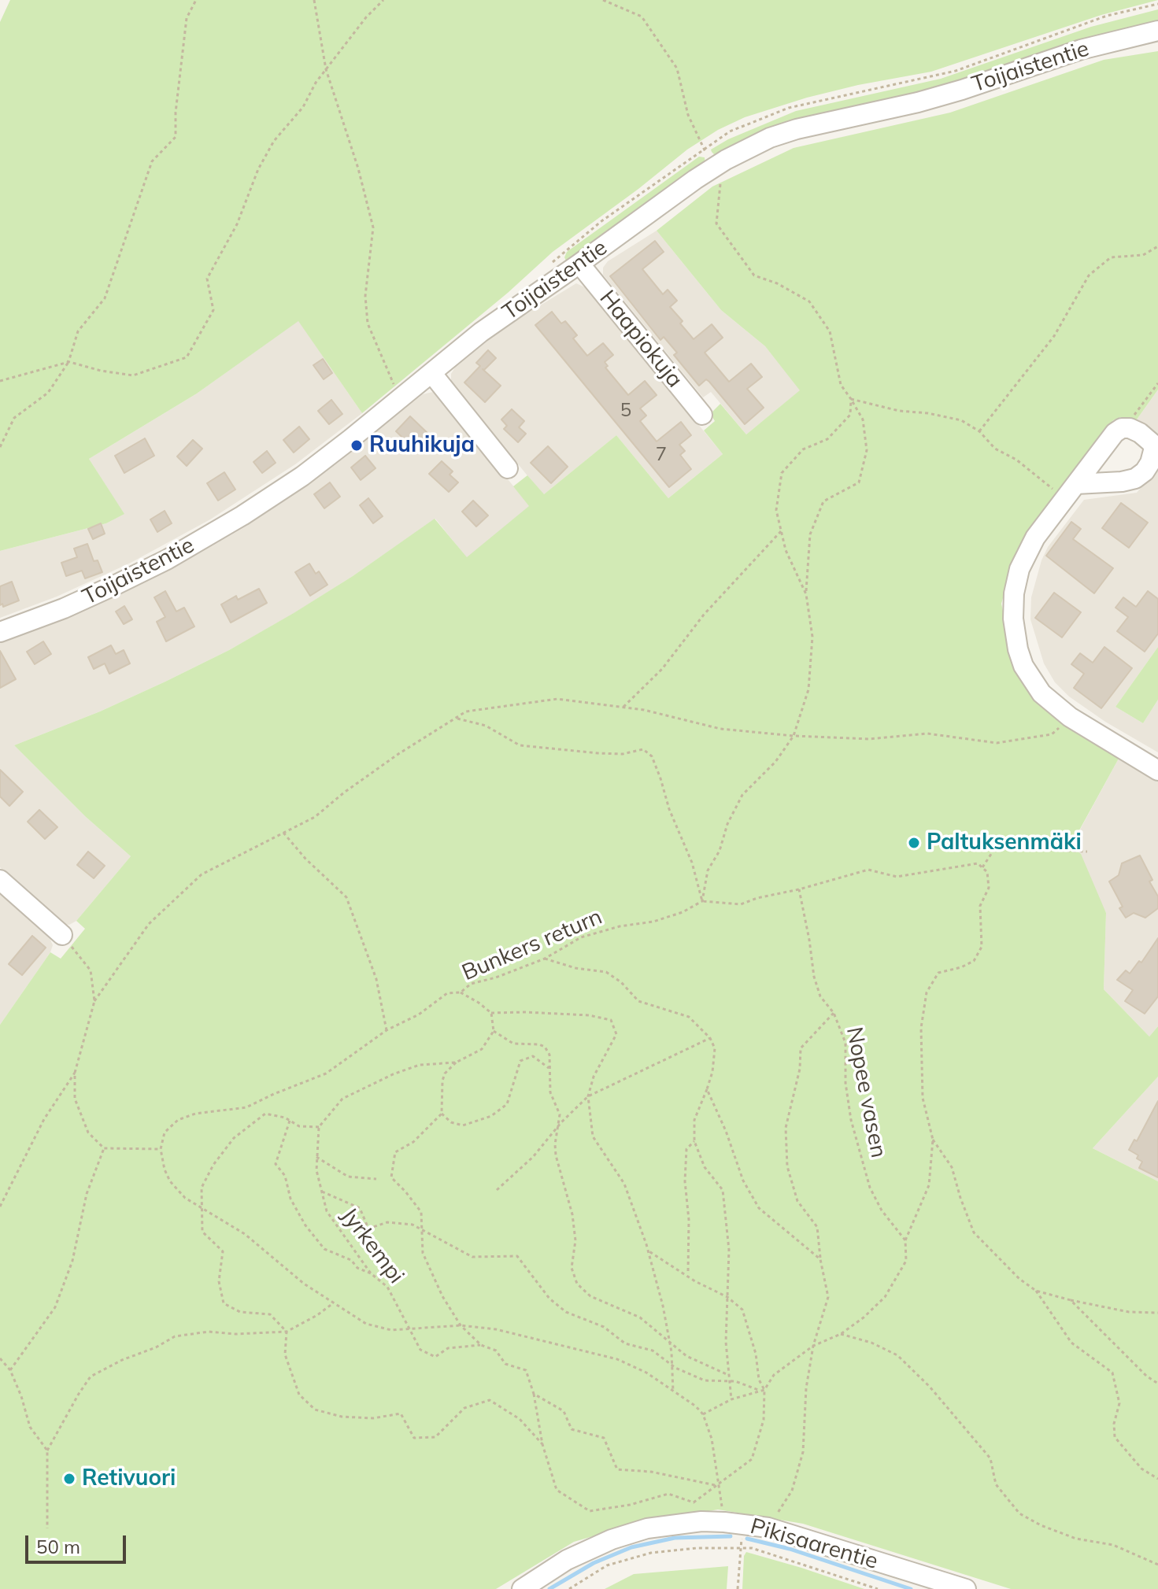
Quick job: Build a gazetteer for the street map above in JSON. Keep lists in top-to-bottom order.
{
  "streets": {
    "street": ["Toijaistentie", "Haapiokuja", "Pikisaarentie"],
    "path": ["Bunkers return", "Nopee vasen", "Jyrkempi"]
  },
  "crossings": [
    ["Toijaistentie", "Haapiokuja"]
  ],
  "places": ["Ruuhikuja", "Paltuksenmäki", "Retivuori"],
  "house_numbers": ["5", "7"],
  "scale_bar": "50 m"
}
